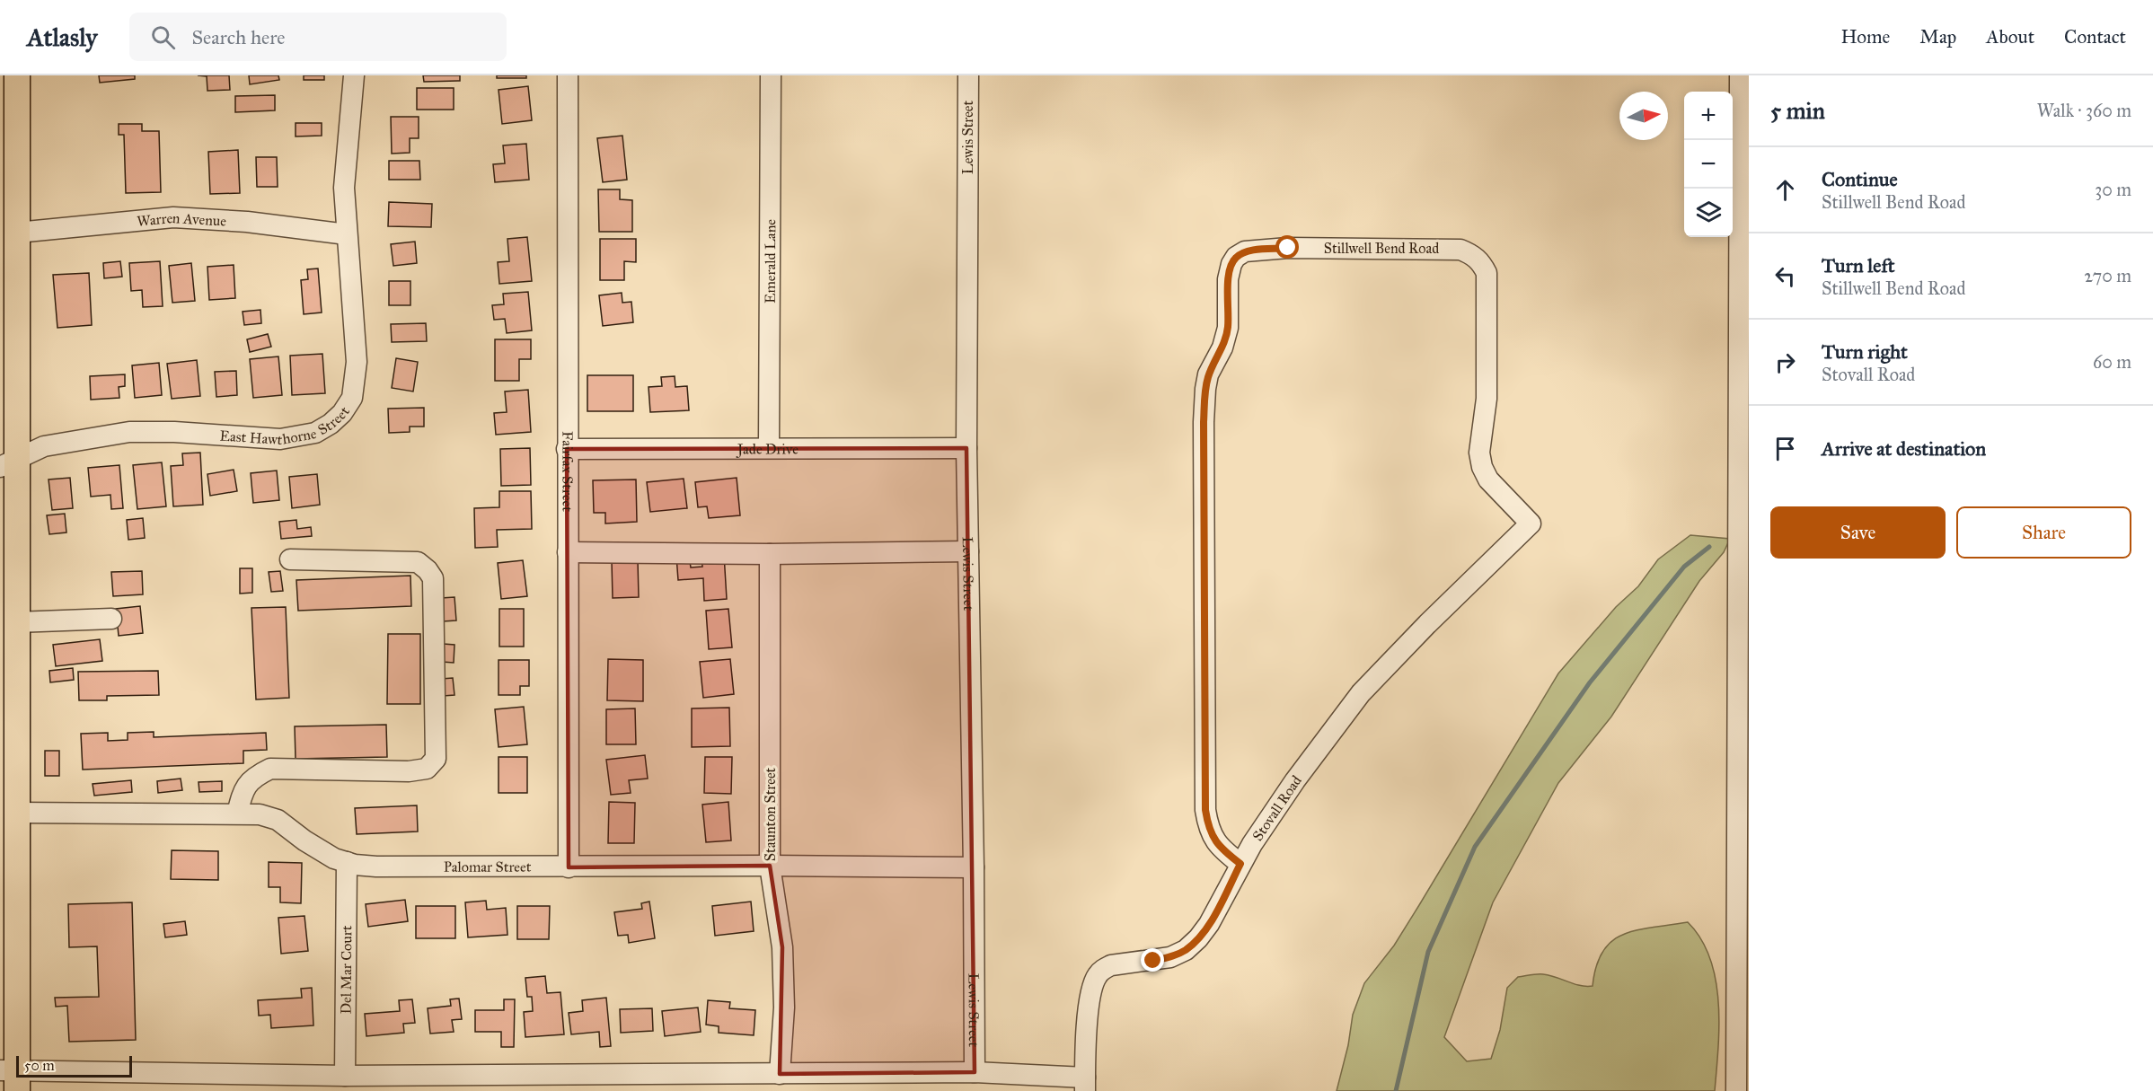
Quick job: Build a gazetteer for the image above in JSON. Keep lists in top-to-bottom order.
{
  "streets": {
    "street": [
      "Lewis Street",
      "Warren Avenue",
      "Stillwell Bend Road",
      "Emerald Lane",
      "East Hawthorne Street",
      "Jade Drive",
      "Fairfax Street",
      "Stovall Road",
      "Staunton Street",
      "Palomar Street",
      "Del Mar Court"
    ]
  },
  "crossings": [
    ["Lewis Street", "Jade Drive"],
    ["Lewis Street", "Palomar Street"],
    ["Warren Avenue", "East Hawthorne Street"],
    ["Stillwell Bend Road", "Stovall Road"],
    ["Emerald Lane", "Jade Drive"],
    ["Jade Drive", "Fairfax Street"],
    ["Fairfax Street", "Palomar Street"],
    ["Staunton Street", "Palomar Street"],
    ["Palomar Street", "Del Mar Court"]
  ],
  "scale_bar": "50 m",
  "north": "right",
  "page": {
    "header": "Atlasly",
    "search": "Search here",
    "nav": [
      "Home",
      "Map",
      "About",
      "Contact"
    ],
    "heading": ["5 min", "Walk · 360 m"],
    "map_buttons": ["+", "−"],
    "list": [
      ["Continue", "Stillwell Bend Road", "30 m"],
      ["Turn left", "Stillwell Bend Road", "270 m"],
      ["Turn right", "Stovall Road", "60 m"],
      "Arrive at destination"
    ],
    "buttons": ["Save", "Share"],
    "scale": "50 m"
  }
}
